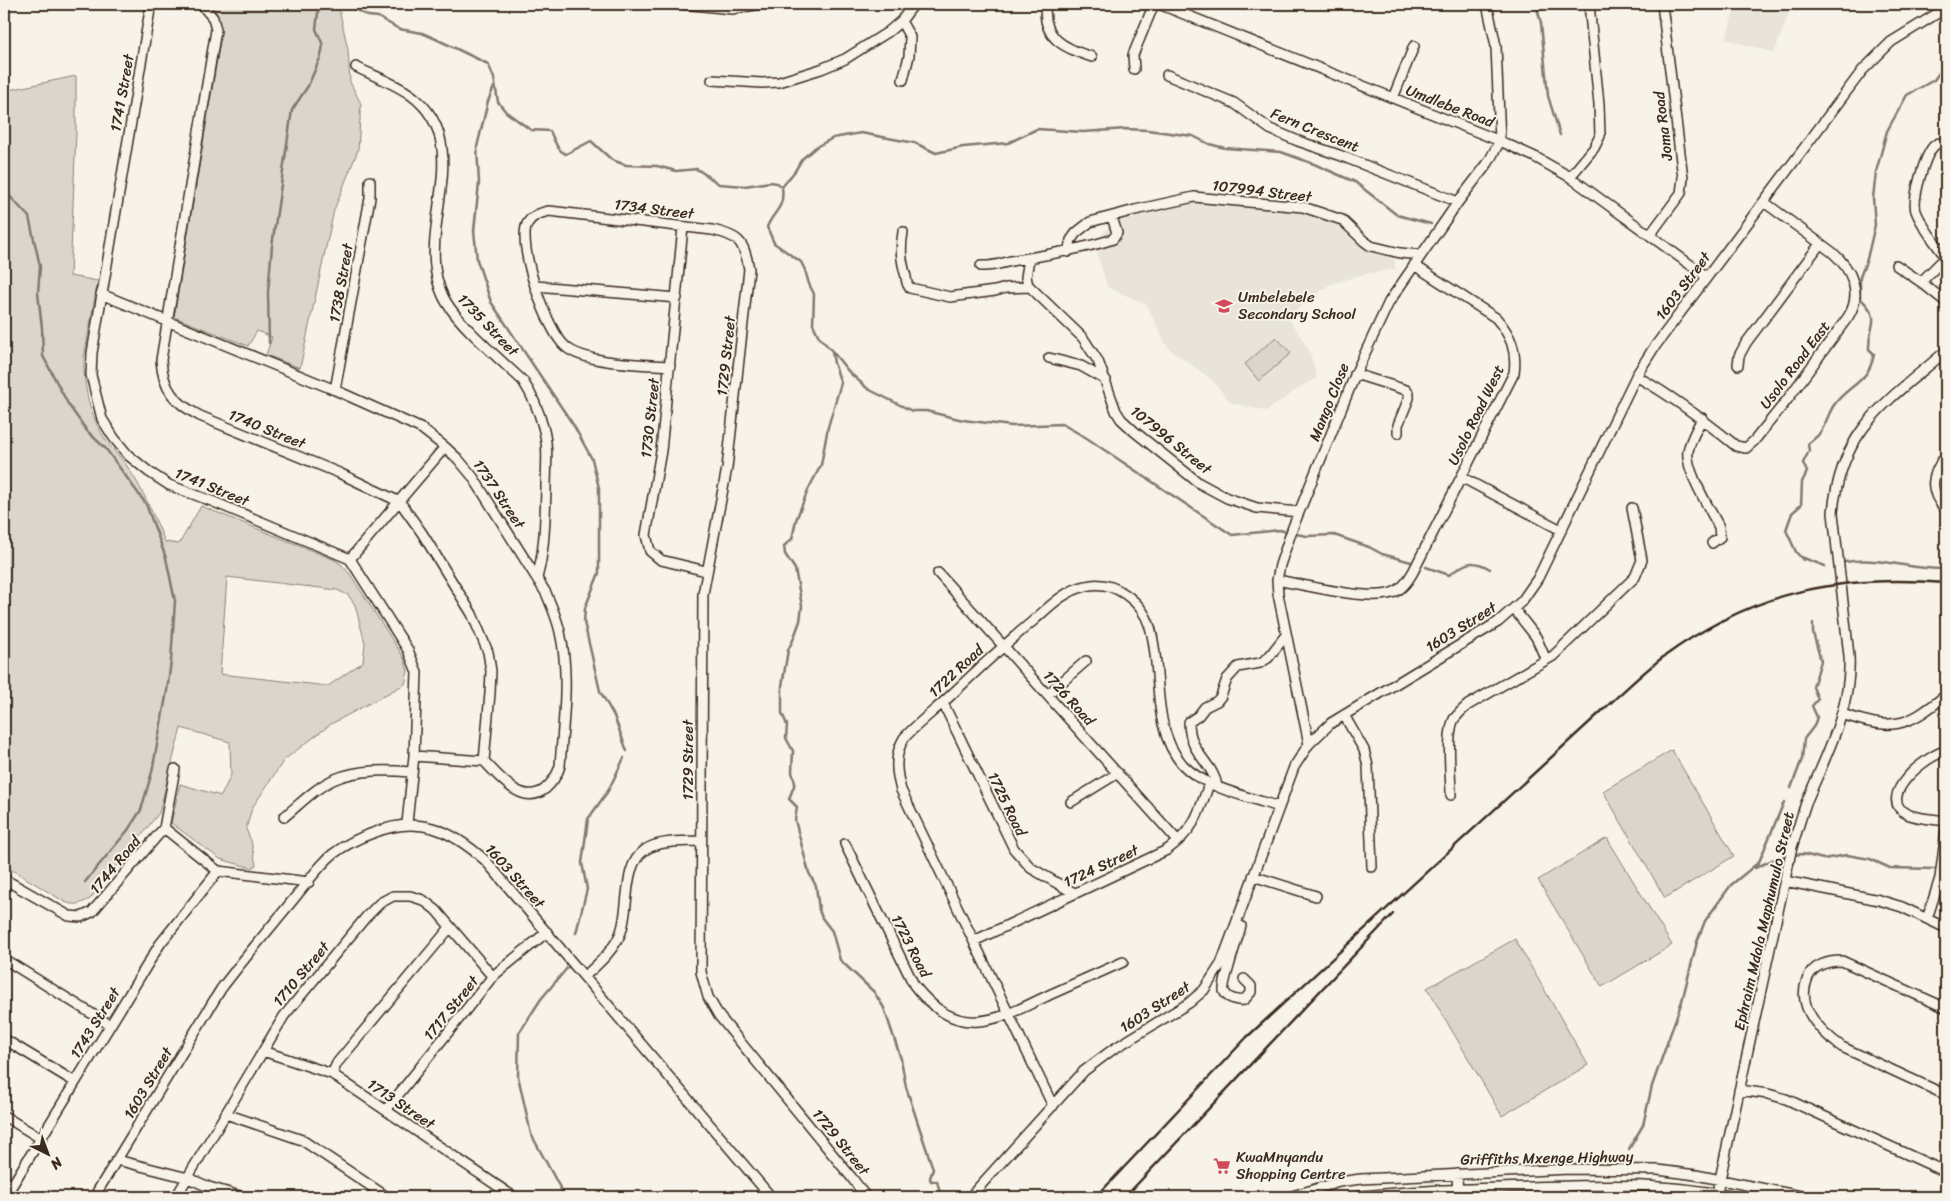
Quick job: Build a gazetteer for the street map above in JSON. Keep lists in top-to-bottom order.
{
  "streets": {
    "street": [
      "1741 Street",
      "Umdlebe Road",
      "Joma Road",
      "Fern Crescent",
      "107994 Street",
      "1734 Street",
      "1738 Street",
      "1603 Street",
      "1735 Street",
      "1729 Street",
      "Usolo Road East",
      "Mango Close",
      "Usolo Road West",
      "1730 Street",
      "1740 Street",
      "107996 Street",
      "1737 Street",
      "1722 Road",
      "1726 Road",
      "1725 Road",
      "1744 Road",
      "1724 Street",
      "Ephraim Mdala Maphumulo Street",
      "1723 Road",
      "1710 Street",
      "1717 Street",
      "1743 Street",
      "1713 Street",
      "Griffiths Mxenge Highway"
    ]
  },
  "crossings": [
    ["1741 Street", "1737 Street"],
    ["Umdlebe Road", "Joma Road"],
    ["Umdlebe Road", "1603 Street"],
    ["Umdlebe Road", "Mango Close"],
    ["Fern Crescent", "Mango Close"],
    ["107994 Street", "Mango Close"],
    ["1734 Street", "1729 Street"],
    ["1734 Street", "1730 Street"],
    ["1738 Street", "1737 Street"],
    ["1603 Street", "Usolo Road East"],
    ["1603 Street", "Mango Close"],
    ["1603 Street", "Usolo Road West"],
    ["1603 Street", "1722 Road"],
    ["1603 Street", "1717 Street"],
    ["1735 Street", "1737 Street"],
    ["1729 Street", "1730 Street"],
    ["Mango Close", "Usolo Road West"],
    ["Mango Close", "107996 Street"],
    ["1740 Street", "1737 Street"],
    ["1722 Road", "1726 Road"],
    ["1722 Road", "1725 Road"],
    ["1722 Road", "1724 Street"],
    ["1722 Road", "1723 Road"],
    ["1726 Road", "1724 Street"],
    ["1725 Road", "1724 Street"],
    ["Ephraim Mdala Maphumulo Street", "Griffiths Mxenge Highway"],
    ["1710 Street", "1717 Street"],
    ["1710 Street", "1713 Street"],
    ["1717 Street", "1713 Street"]
  ],
  "places": {
    "school or university": ["Umbelebele Secondary School"],
    "supermarket": ["KwaMnyandu Shopping Centre"]
  },
  "north": "bottom right"
}
